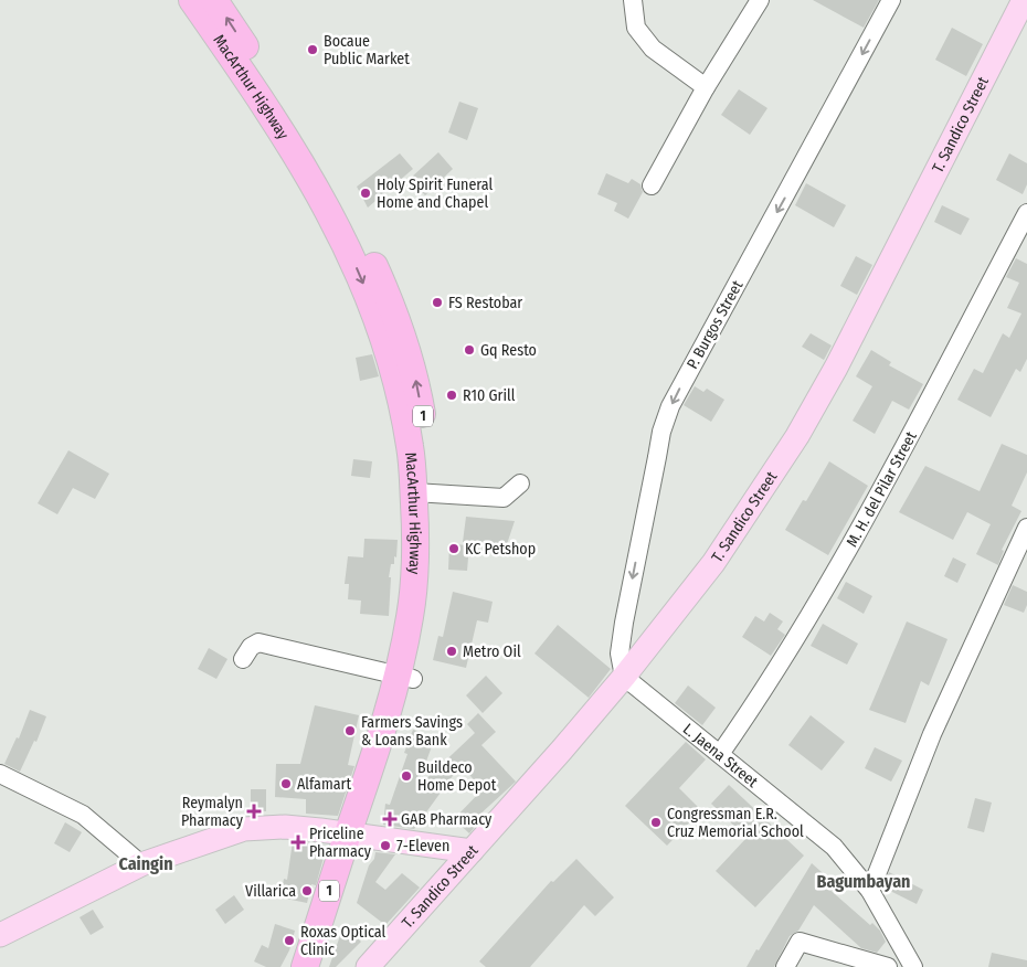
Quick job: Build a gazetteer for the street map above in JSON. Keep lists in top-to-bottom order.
{
  "streets": {
    "highway": ["MacArthur Highway", "1"],
    "main road": ["T. Sandico Street"],
    "street": ["P. Burgos Street", "M. H. del Pilar Street", "L. Jaena Street"]
  },
  "crossings": [
    ["T. Sandico Street", "P. Burgos Street"],
    ["T. Sandico Street", "L. Jaena Street"],
    ["P. Burgos Street", "L. Jaena Street"],
    ["M. H. del Pilar Street", "L. Jaena Street"]
  ],
  "one_way": ["P. Burgos Street"],
  "districts": ["Caingin", "Bagumbayan"],
  "places": {
    "other": [
      "Bocaue Public Market",
      "Holy Spirit Funeral Home and Chapel",
      "FS Restobar",
      "Gq Resto",
      "R10 Grill",
      "KC Petshop",
      "Metro Oil",
      "Farmers Savings & Loans Bank",
      "Buildeco Home Depot",
      "Alfamart",
      "Congressman E.R. Cruz Memorial School",
      "7-Eleven",
      "Villarica",
      "Roxas Optical Clinic"
    ],
    "health": ["Reymalyn Pharmacy", "GAB Pharmacy", "Priceline Pharmacy"]
  }
}
